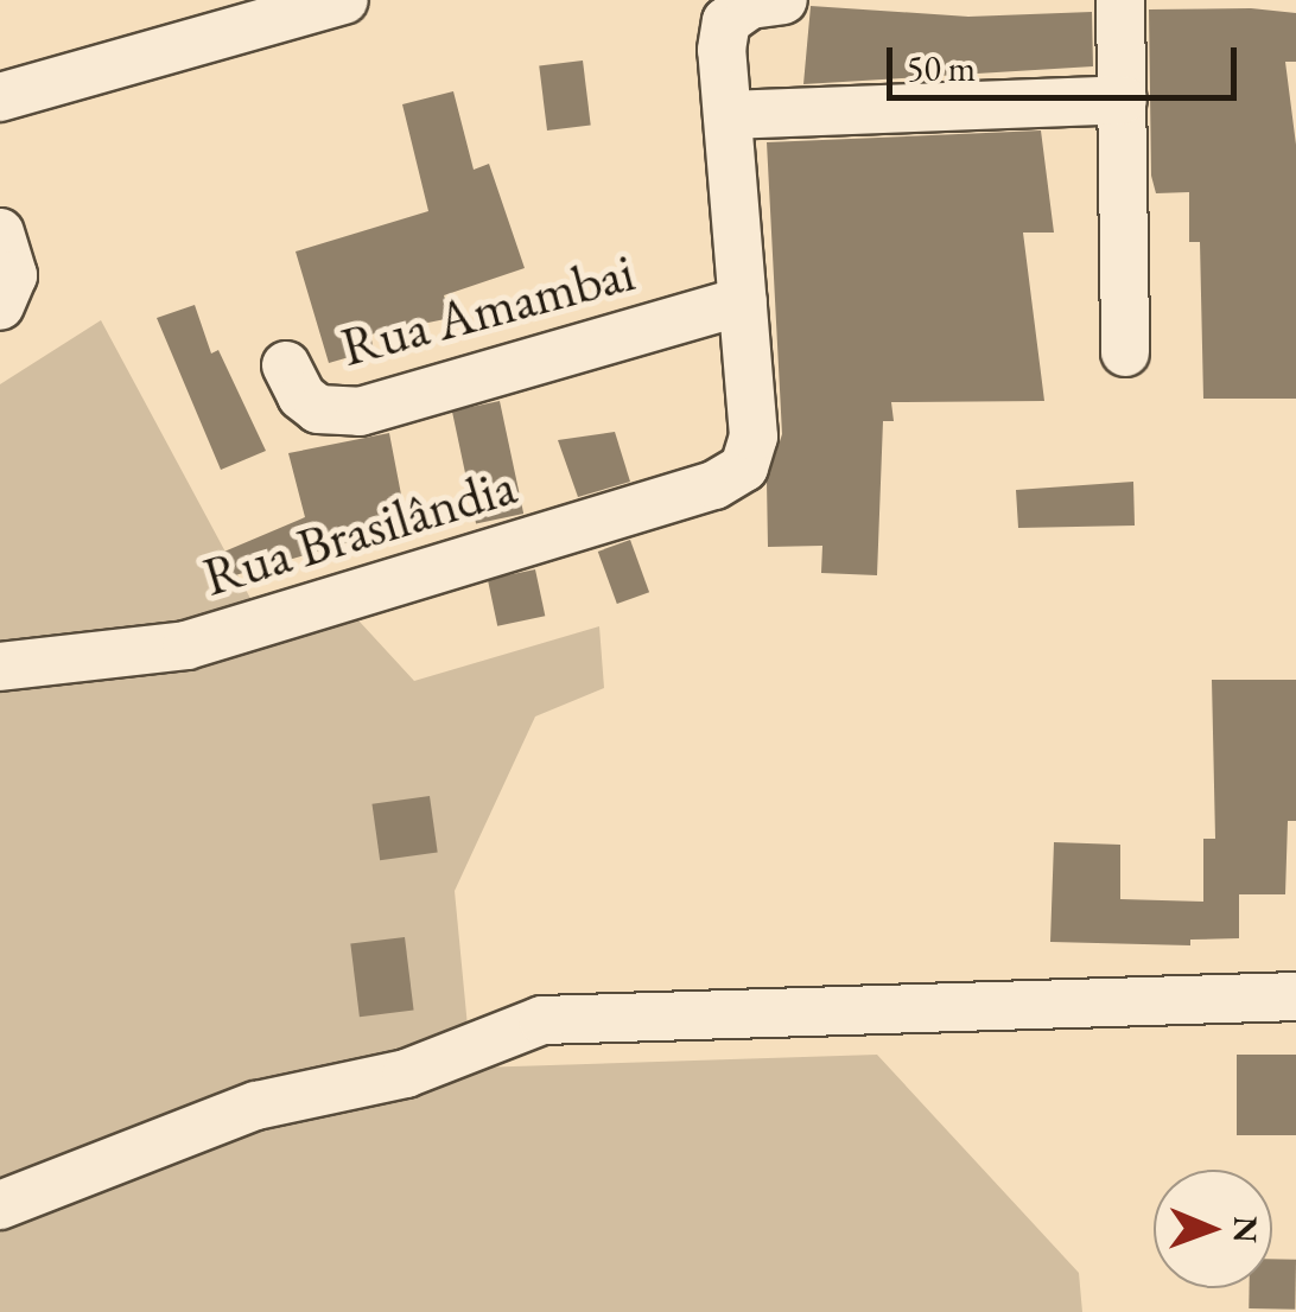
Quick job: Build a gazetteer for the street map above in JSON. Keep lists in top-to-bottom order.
{
  "streets": {
    "street": ["Rua Amambai", "Rua Brasilândia"]
  },
  "crossings": [
    ["Rua Amambai", "Rua Brasilândia"]
  ],
  "scale_bar": "50 m",
  "north": "right"
}
